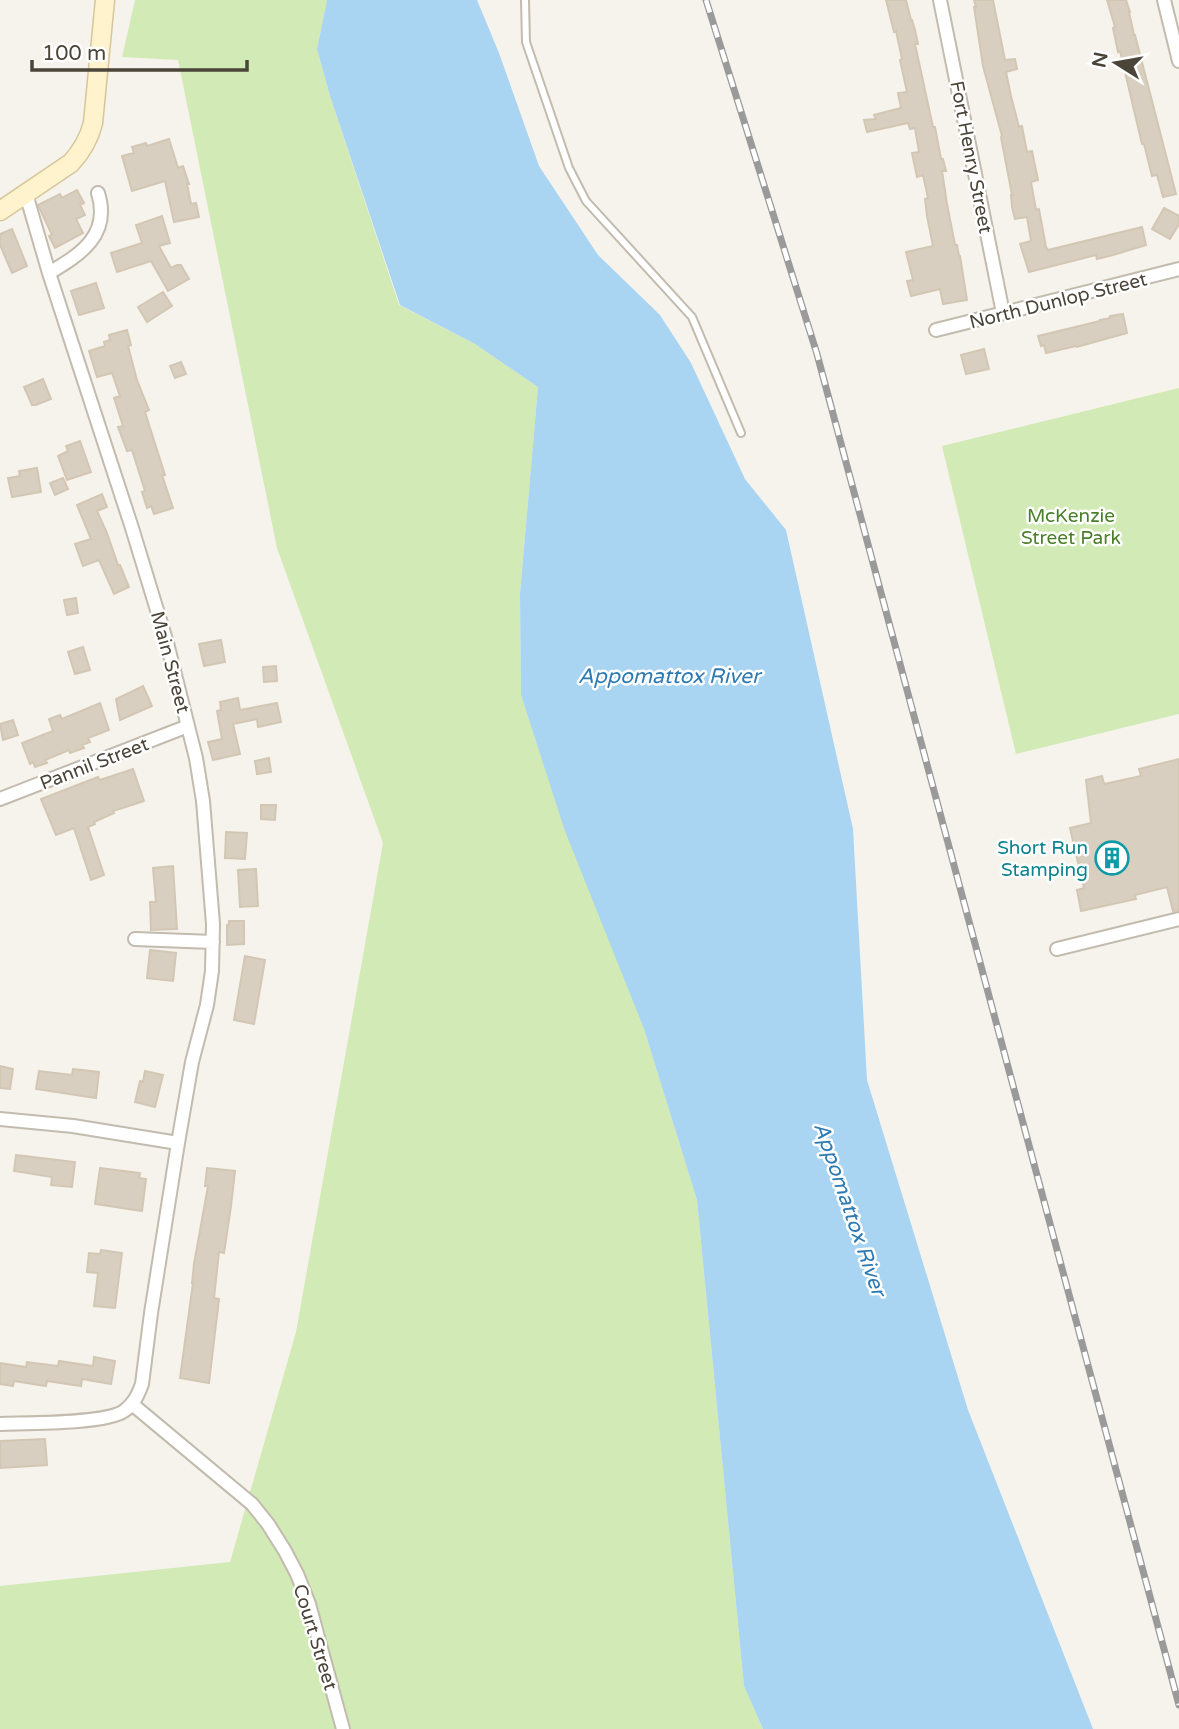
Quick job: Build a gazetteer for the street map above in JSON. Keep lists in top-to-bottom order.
{
  "streets": {
    "street": [
      "Fort Henry Street",
      "North Dunlop Street",
      "Main Street",
      "Pannil Street",
      "Court Street"
    ]
  },
  "crossings": [
    ["Fort Henry Street", "North Dunlop Street"],
    ["Main Street", "Pannil Street"],
    ["Main Street", "Court Street"]
  ],
  "water": ["Appomattox River"],
  "parks": ["McKenzie Street Park"],
  "places": {
    "building": ["Short Run Stamping"]
  },
  "scale_bar": "100 m",
  "north": "left"
}
